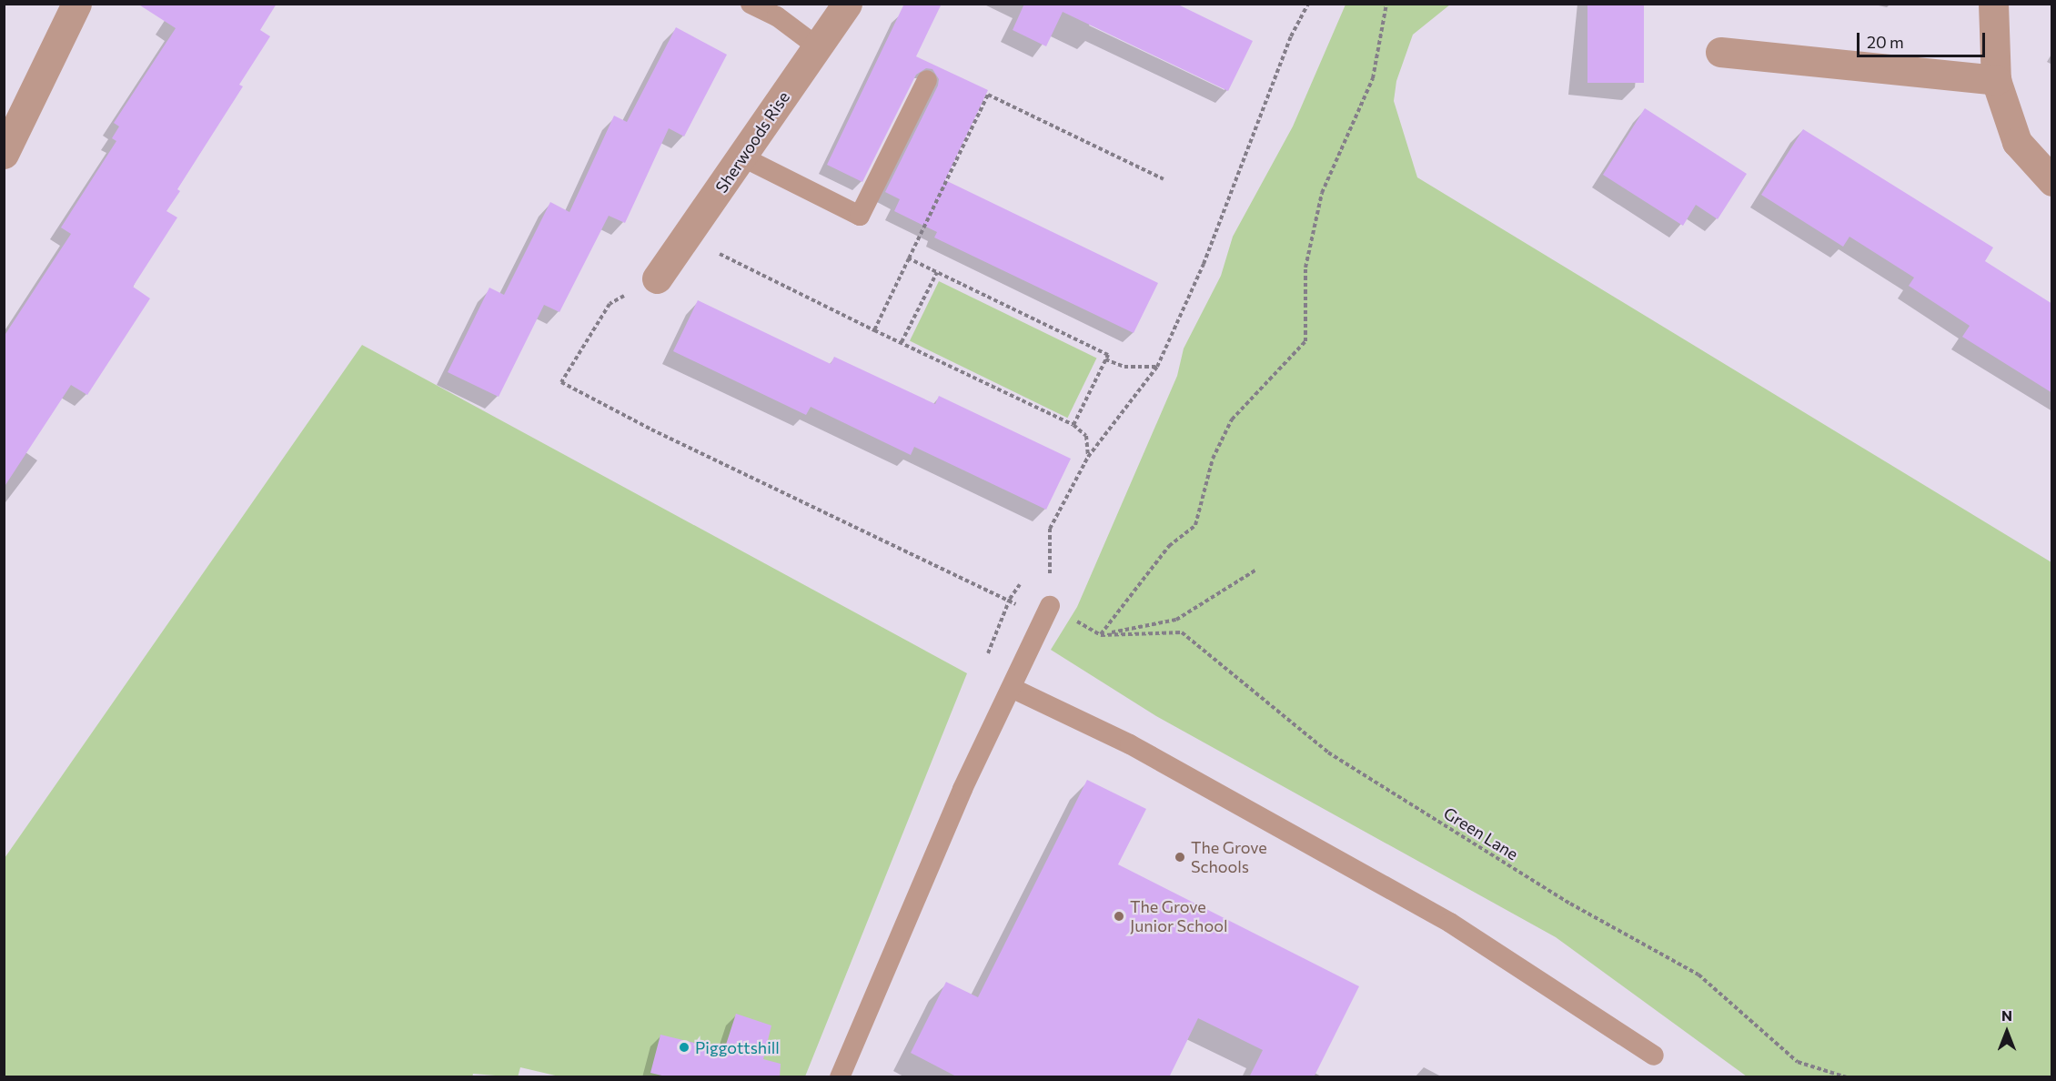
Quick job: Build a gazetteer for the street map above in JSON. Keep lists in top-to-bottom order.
{
  "streets": {
    "street": ["Sherwoods Rise"],
    "path": ["Green Lane"]
  },
  "places": ["The Grove Schools", "The Grove Junior School", "Piggottshill"],
  "scale_bar": "20 m",
  "north": "top"
}
